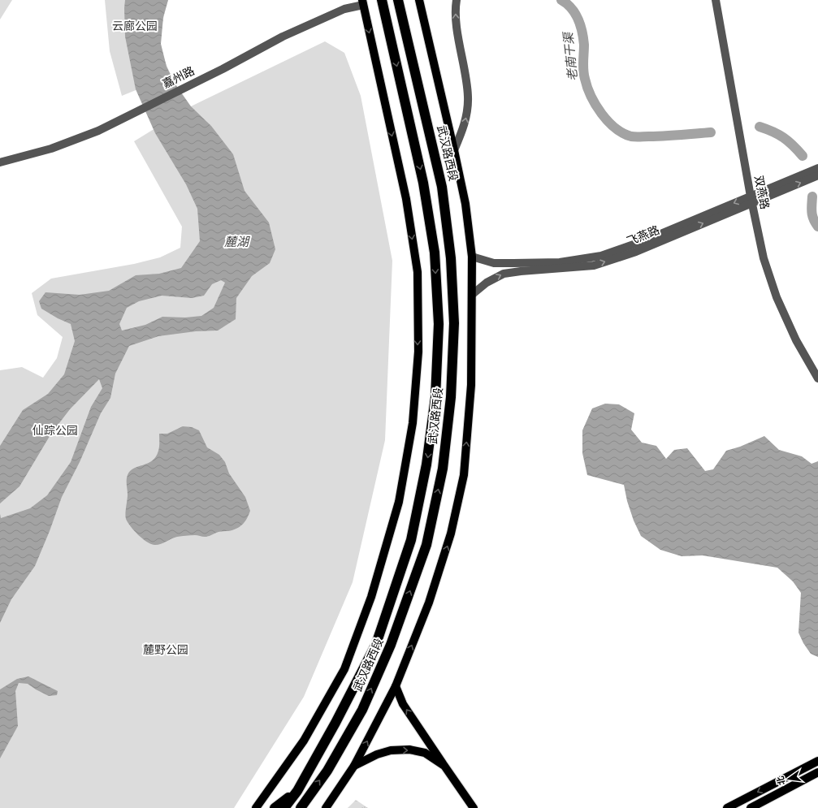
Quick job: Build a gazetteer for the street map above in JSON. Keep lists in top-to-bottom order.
{
  "streets": {
    "highway": ["武汉路西段"],
    "street": ["嘉州路", "双燕路", "飞燕路"]
  },
  "crossings": [
    ["双燕路", "飞燕路"]
  ],
  "water": ["老南干渠", "麓湖"],
  "parks": ["云廊公园", "仙踪公园", "麓野公园"],
  "north": "left"
}
